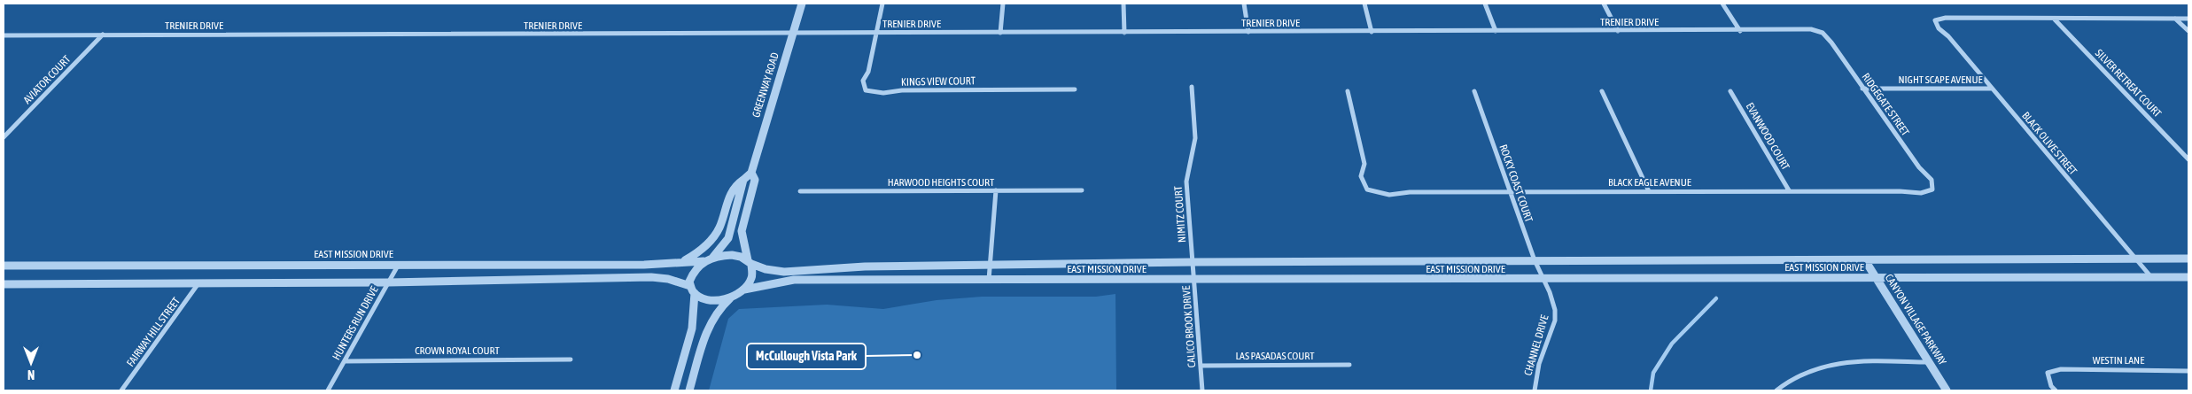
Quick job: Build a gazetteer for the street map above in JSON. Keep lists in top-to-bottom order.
{
  "streets": {
    "street": [
      "TRENIER DRIVE",
      "AVIATOR COURT",
      "NIGHT SCAPE AVENUE",
      "KINGS VIEW COURT",
      "SILVER RETREAT COURT",
      "GREENWAY ROAD",
      "RIDGEGATE STREET",
      "EVANWOOD COURT",
      "BLACK OLIVE STREET",
      "HARWOOD HEIGHTS COURT",
      "BLACK EAGLE AVENUE",
      "ROCKY COAST COURT",
      "NIMITZ COURT",
      "EAST MISSION DRIVE",
      "CANYON VILLAGE PARKWAY",
      "HUNTERS RUN DRIVE",
      "CALICO BROOK DRIVE",
      "FAIRWAY HILL STREET",
      "CHANNEL DRIVE",
      "CROWN ROYAL COURT",
      "LAS PASADAS COURT",
      "WESTIN LANE"
    ]
  },
  "crossings": [
    ["TRENIER DRIVE", "AVIATOR COURT"],
    ["TRENIER DRIVE", "KINGS VIEW COURT"],
    ["TRENIER DRIVE", "GREENWAY ROAD"],
    ["TRENIER DRIVE", "RIDGEGATE STREET"],
    ["NIGHT SCAPE AVENUE", "RIDGEGATE STREET"],
    ["NIGHT SCAPE AVENUE", "BLACK OLIVE STREET"],
    ["SILVER RETREAT COURT", "BLACK OLIVE STREET"],
    ["GREENWAY ROAD", "EAST MISSION DRIVE"],
    ["RIDGEGATE STREET", "BLACK EAGLE AVENUE"],
    ["EVANWOOD COURT", "BLACK EAGLE AVENUE"],
    ["BLACK OLIVE STREET", "EAST MISSION DRIVE"],
    ["BLACK EAGLE AVENUE", "ROCKY COAST COURT"],
    ["ROCKY COAST COURT", "EAST MISSION DRIVE"],
    ["ROCKY COAST COURT", "CHANNEL DRIVE"],
    ["NIMITZ COURT", "EAST MISSION DRIVE"],
    ["NIMITZ COURT", "CALICO BROOK DRIVE"],
    ["EAST MISSION DRIVE", "CANYON VILLAGE PARKWAY"],
    ["EAST MISSION DRIVE", "HUNTERS RUN DRIVE"],
    ["EAST MISSION DRIVE", "CALICO BROOK DRIVE"],
    ["EAST MISSION DRIVE", "CHANNEL DRIVE"],
    ["HUNTERS RUN DRIVE", "CROWN ROYAL COURT"],
    ["CALICO BROOK DRIVE", "LAS PASADAS COURT"]
  ],
  "places": ["McCullough Vista Park"],
  "north": "bottom"
}
